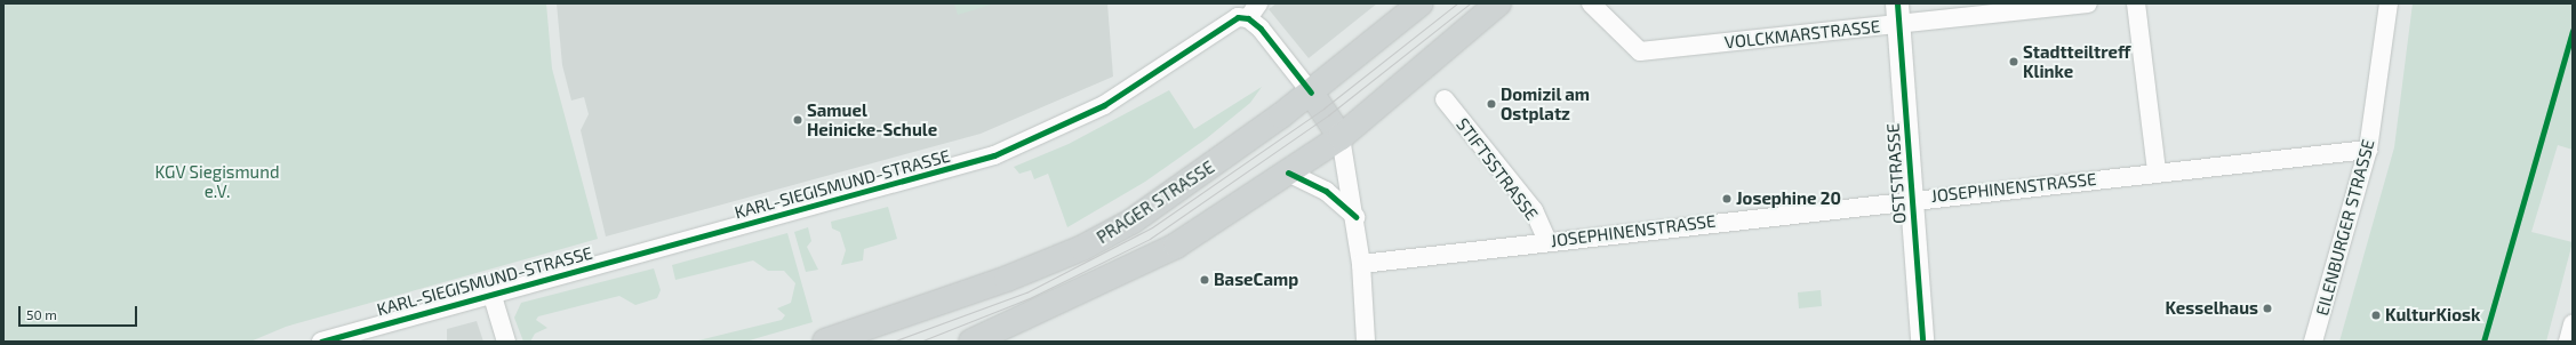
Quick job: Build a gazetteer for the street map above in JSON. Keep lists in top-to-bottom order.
{
  "streets": {
    "main road": ["PRAGER STRASSE"],
    "street": [
      "VOLCKMARSTRASSE",
      "STIFTSSTRASSE",
      "OSTSTRASSE",
      "KARL-SIEGISMUND-STRASSE",
      "JOSEPHINENSTRASSE",
      "EILENBURGER STRASSE"
    ]
  },
  "crossings": [
    ["VOLCKMARSTRASSE", "OSTSTRASSE"],
    ["STIFTSSTRASSE", "JOSEPHINENSTRASSE"],
    ["OSTSTRASSE", "JOSEPHINENSTRASSE"],
    ["KARL-SIEGISMUND-STRASSE", "PRAGER STRASSE"],
    ["JOSEPHINENSTRASSE", "EILENBURGER STRASSE"]
  ],
  "parks": ["KGV Siegismund e.V."],
  "places": [
    "Stadtteiltreff Klinke",
    "Domizil am Ostplatz",
    "Samuel Heinicke-Schule",
    "Josephine 20",
    "BaseCamp",
    "Kesselhaus",
    "KulturKiosk"
  ],
  "scale_bar": "50 m"
}
